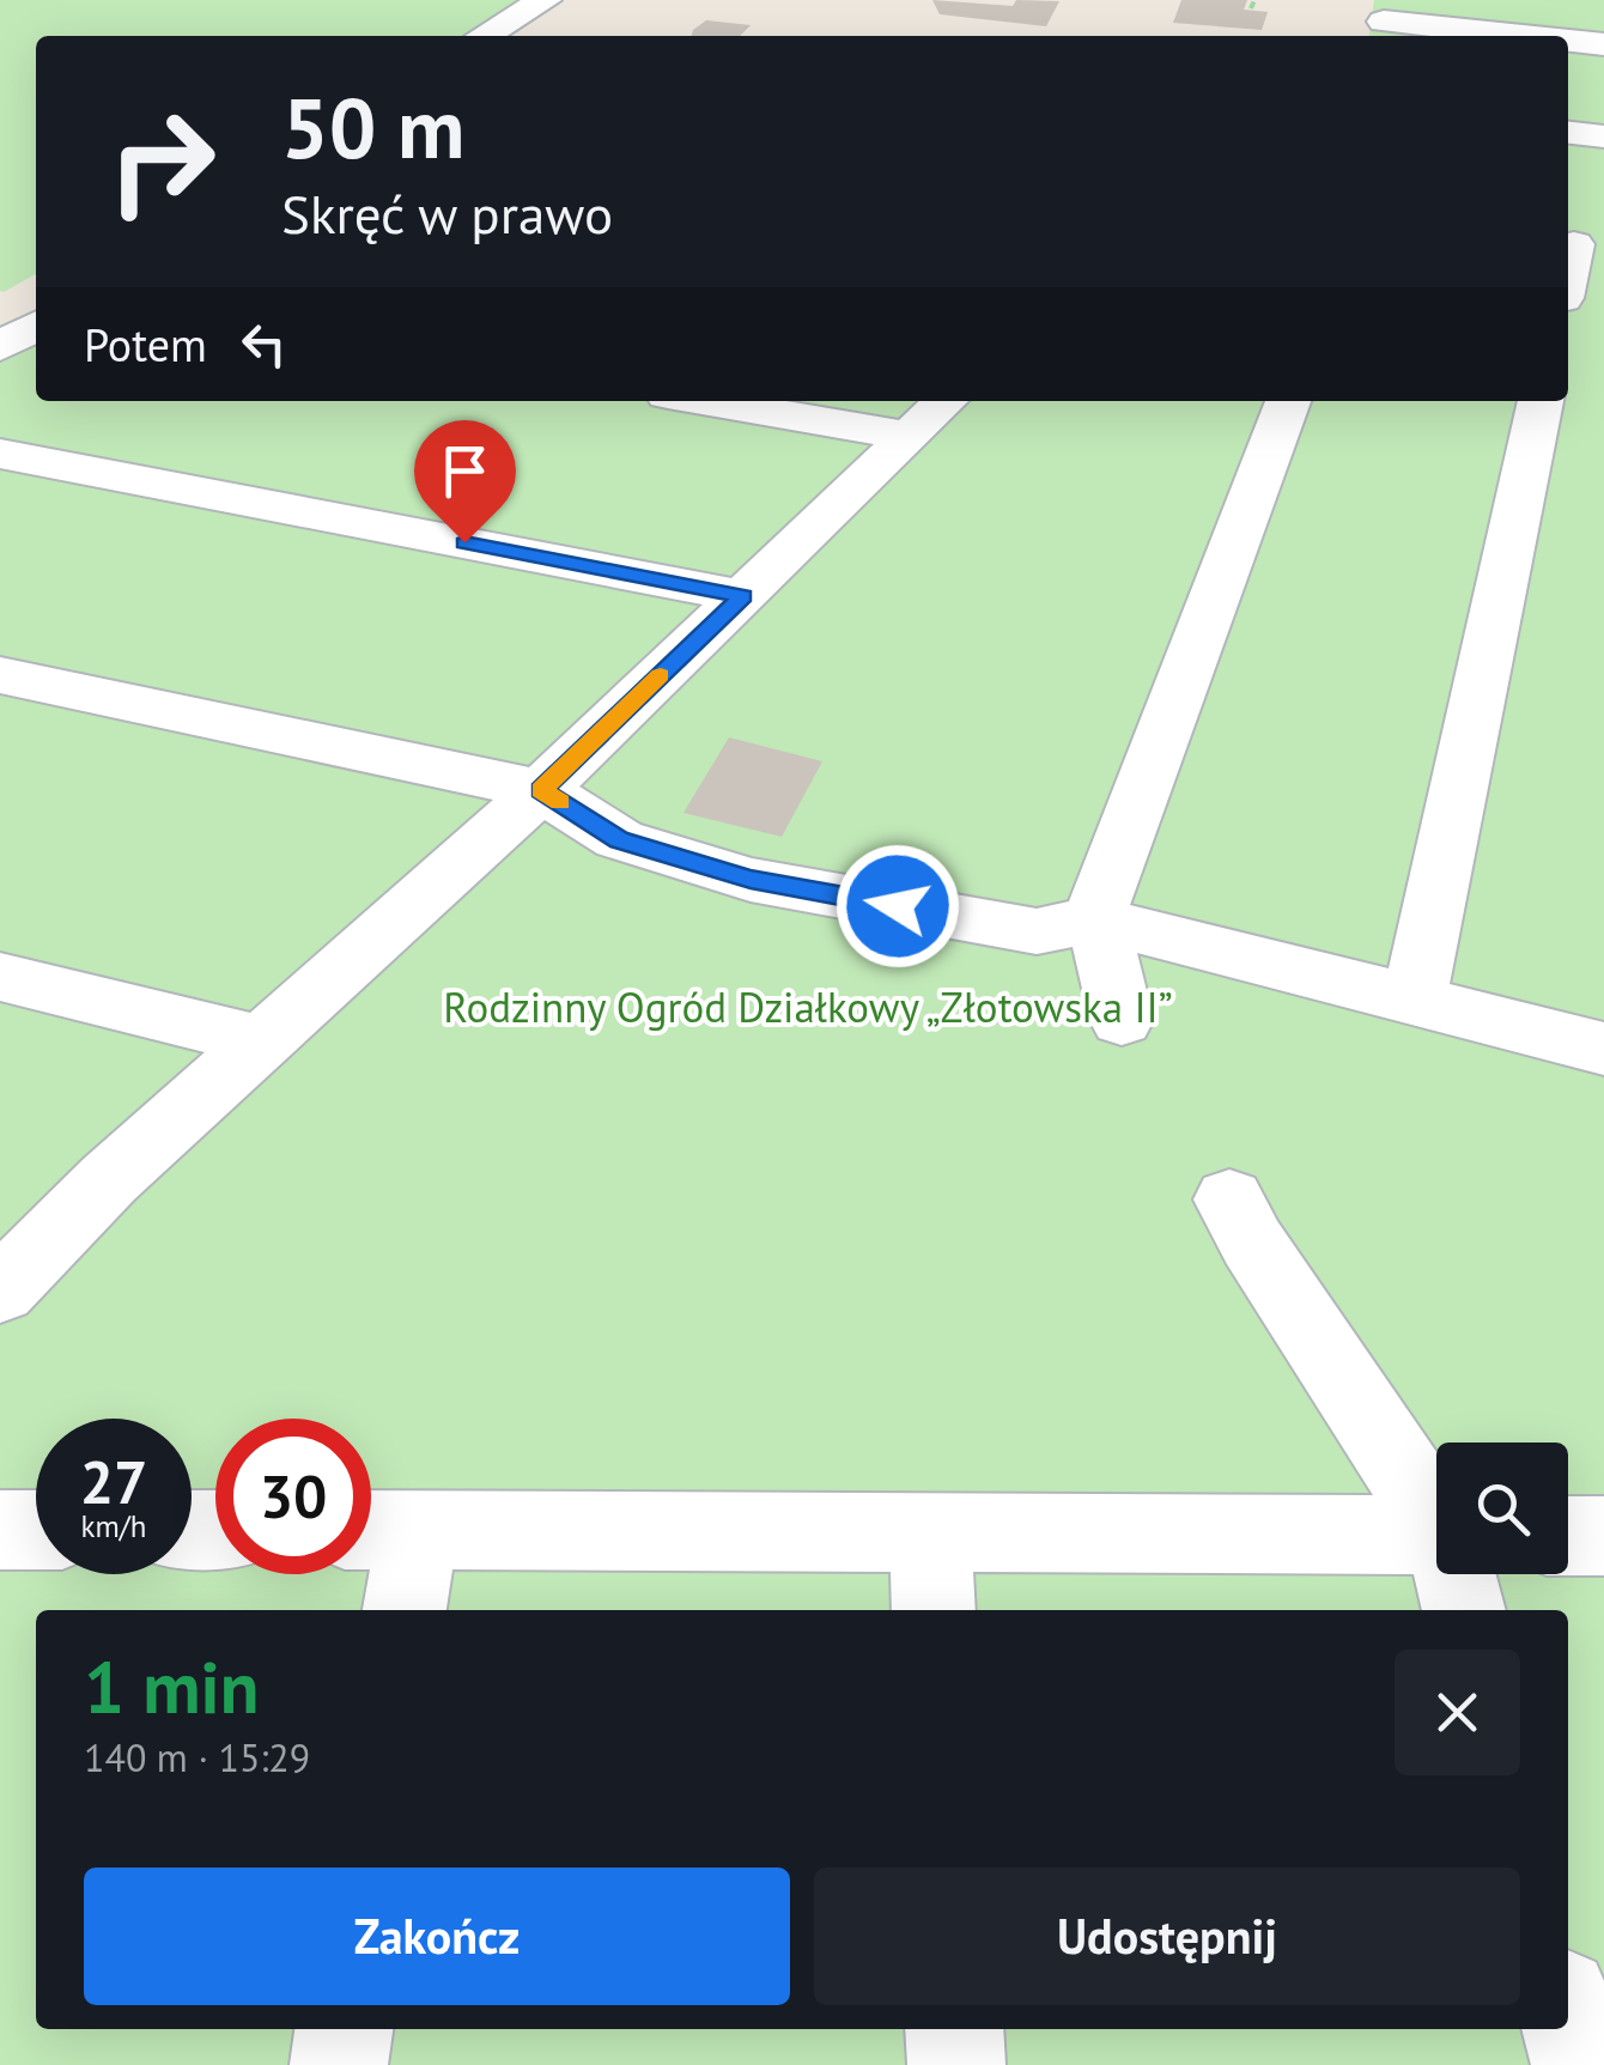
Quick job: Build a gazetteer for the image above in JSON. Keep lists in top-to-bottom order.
{
  "parks": ["Rodzinny Ogród Działkowy „Złotowska II”"],
  "page": {
    "turn": ["50 m", "Skręć w prawo"],
    "then": "Potem",
    "speed": "27 km/h",
    "limit": "30",
    "heading": ["1 min", "140 m · 15:29"],
    "buttons": ["Zakończ", "Udostępnij"]
  }
}
